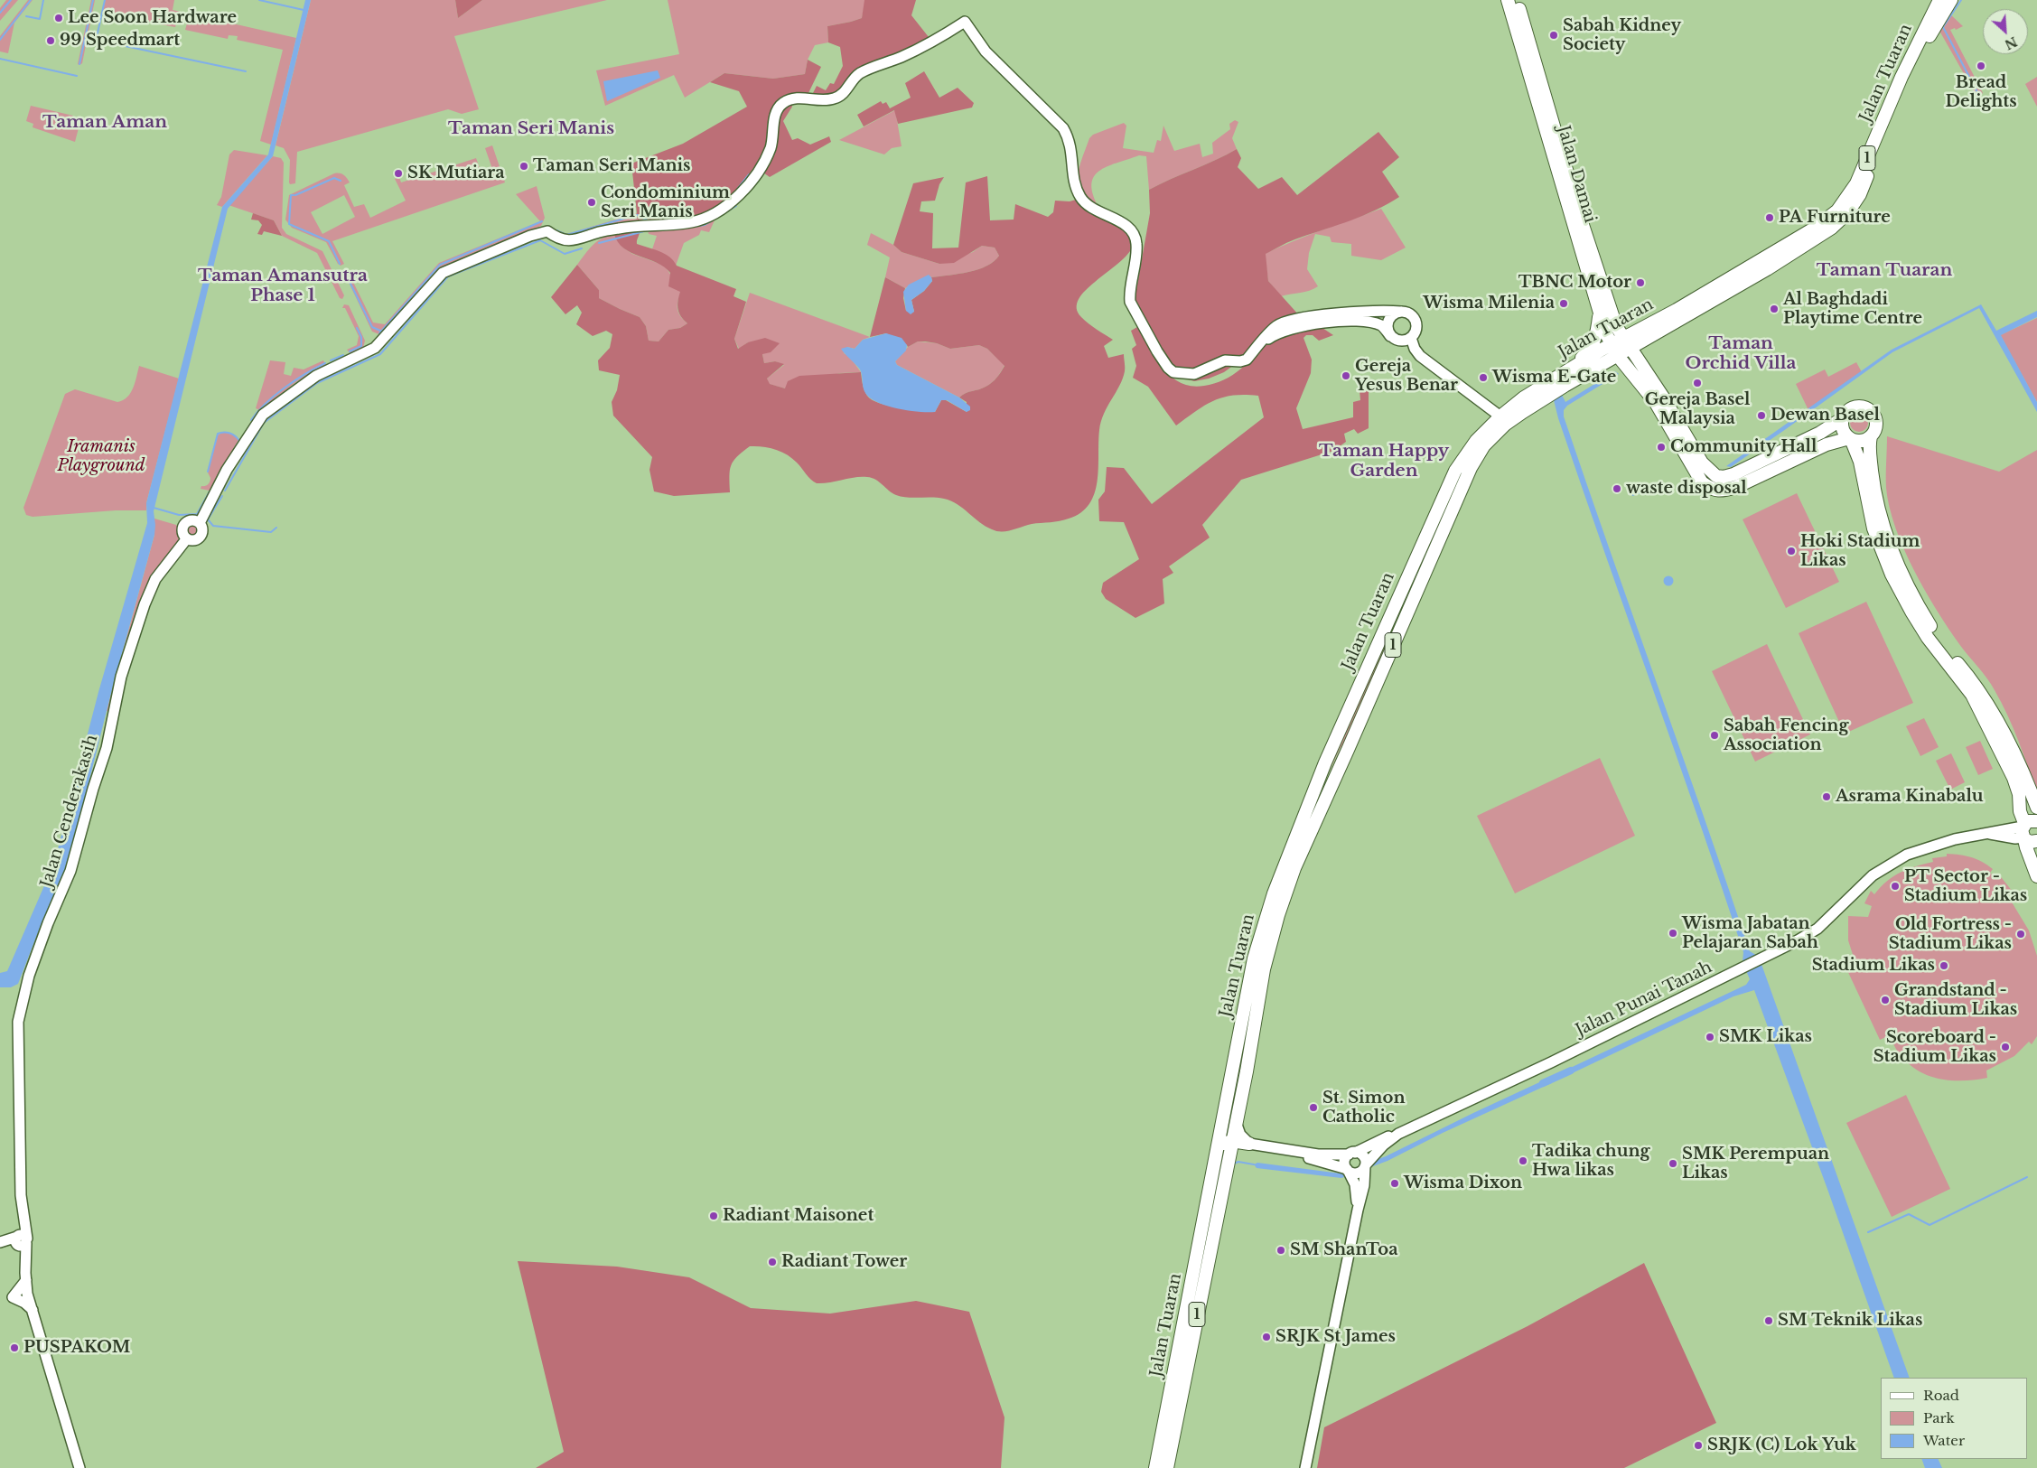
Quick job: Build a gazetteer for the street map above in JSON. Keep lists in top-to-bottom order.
{
  "streets": {
    "main road": ["Jalan Tuaran", "1", "Jalan Damai"],
    "street": ["Jalan Cenderakasih", "Jalan Punai Tanah"]
  },
  "crossings": [
    ["Jalan Tuaran", "Jalan Damai"]
  ],
  "districts": [
    "Taman Aman",
    "Taman Seri Manis",
    "Taman Tuaran",
    "Taman Amansutra Phase 1",
    "Taman Orchid Villa",
    "Taman Happy Garden"
  ],
  "parks": ["Iramanis Playground"],
  "places": [
    "Lee Soon Hardware",
    "Sabah Kidney Society",
    "99 Speedmart",
    "Bread Delights",
    "Taman Seri Manis",
    "SK Mutiara",
    "Condominium Seri Manis",
    "PA Furniture",
    "TBNC Motor",
    "Wisma Milenia",
    "Al Baghdadi Playtime Centre",
    "Gereja Yesus Benar",
    "Wisma E-Gate",
    "Gereja Basel Malaysia",
    "Dewan Basel",
    "Community Hall",
    "waste disposal",
    "Hoki Stadium Likas",
    "Sabah Fencing Association",
    "Asrama Kinabalu",
    "PT Sector - Stadium Likas",
    "Wisma Jabatan Pelajaran Sabah",
    "Old Fortress - Stadium Likas",
    "Stadium Likas",
    "Grandstand - Stadium Likas",
    "SMK Likas",
    "Scoreboard - Stadium Likas",
    "St. Simon Catholic",
    "Tadika chung Hwa likas",
    "SMK Perempuan Likas",
    "Wisma Dixon",
    "Radiant Maisonet",
    "SM ShanToa",
    "Radiant Tower",
    "SM Teknik Likas",
    "SRJK St James",
    "PUSPAKOM",
    "SRJK (C) Lok Yuk"
  ],
  "legend": ["Road", "Park", "Water"],
  "north": "bottom right"
}
